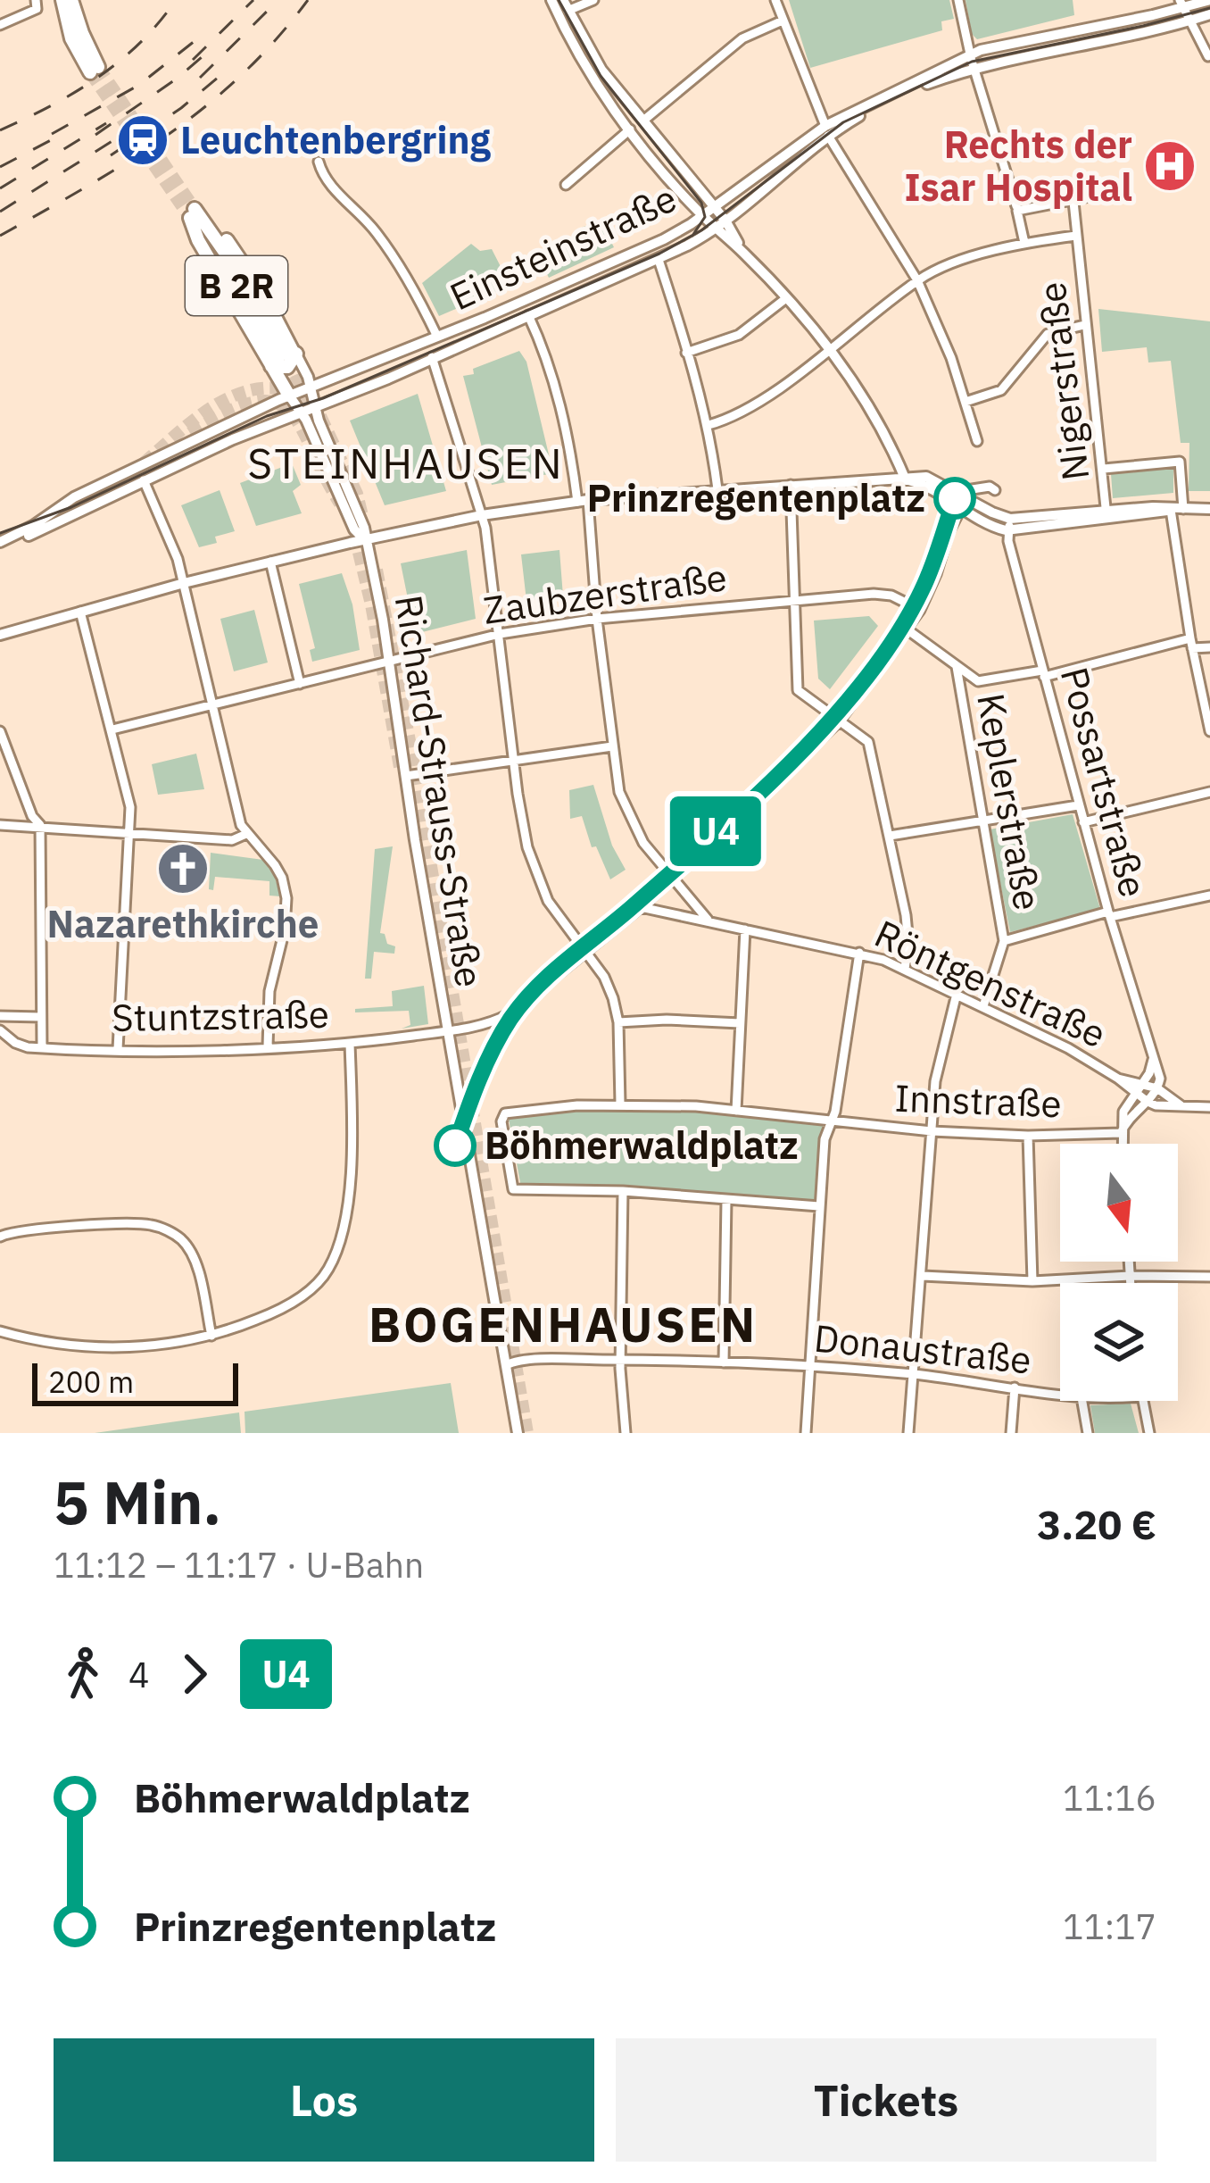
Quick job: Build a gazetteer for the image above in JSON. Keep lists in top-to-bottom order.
{
  "streets": {
    "highway": ["B 2R"],
    "main road": ["Einsteinstraße", "Richard-Strauss-Straße"],
    "street": [
      "Nigerstraße",
      "Zaubzerstraße",
      "Possartstraße",
      "Keplerstraße",
      "Röntgenstraße",
      "Stuntzstraße",
      "Innstraße",
      "Donaustraße"
    ]
  },
  "crossings": [
    ["Einsteinstraße", "B 2R"],
    ["B 2R", "Richard-Strauss-Straße"],
    ["Zaubzerstraße", "Richard-Strauss-Straße"],
    ["Zaubzerstraße", "Stuntzstraße"],
    ["Possartstraße", "Röntgenstraße"],
    ["Richard-Strauss-Straße", "Stuntzstraße"],
    ["Richard-Strauss-Straße", "Donaustraße"],
    ["Keplerstraße", "Röntgenstraße"],
    ["Keplerstraße", "Stuntzstraße"],
    ["Röntgenstraße", "Stuntzstraße"]
  ],
  "districts": ["STEINHAUSEN", "BOGENHAUSEN"],
  "places": {
    "station": ["Leuchtenbergring"],
    "hospital": ["Rechts der Isar Hospital"],
    "other": ["Prinzregentenplatz", "Böhmerwaldplatz"],
    "church": ["Nazarethkirche"]
  },
  "lines": ["metro line U4"],
  "scale_bar": "200 m",
  "north": "bottom",
  "page": {
    "on_map": "U4",
    "scale": "200 m",
    "heading": ["5 Min.", "11:12 – 11:17 · U-Bahn", "3.20 €"],
    "legs": ["4", "U4"],
    "list": [
      {
        "name": "Böhmerwaldplatz",
        "value": "11:16"
      },
      {
        "name": "Prinzregentenplatz",
        "value": "11:17"
      }
    ],
    "buttons": ["Los", "Tickets"]
  }
}
